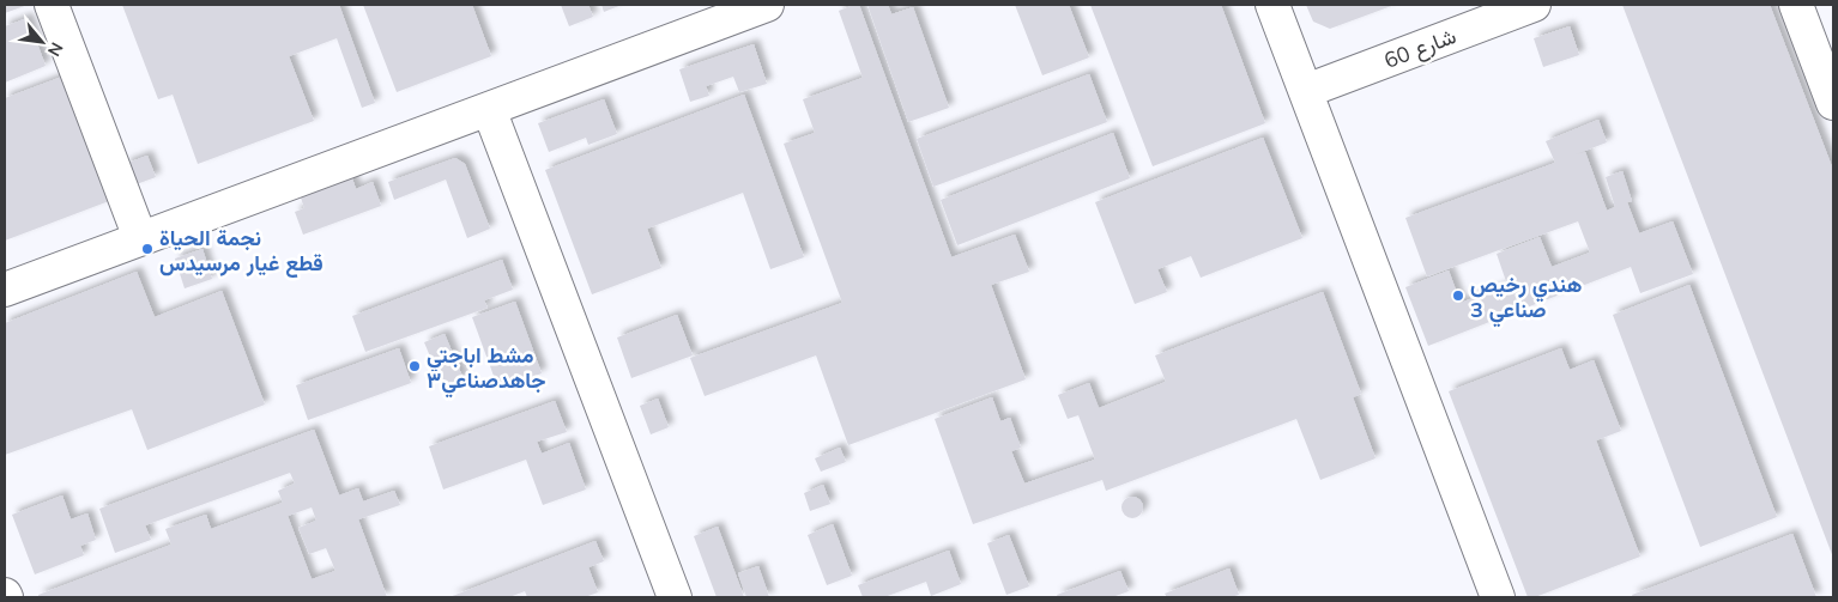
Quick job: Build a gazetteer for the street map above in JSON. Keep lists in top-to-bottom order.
{
  "streets": {
    "lane": ["شارع 60"]
  },
  "places": ["نجمة الحياة قطع غيار مرسيدس", "هندي رخيص صناعي 3", "مشط اباجتي جاهدصناعي٣"],
  "north": "bottom right"
}
